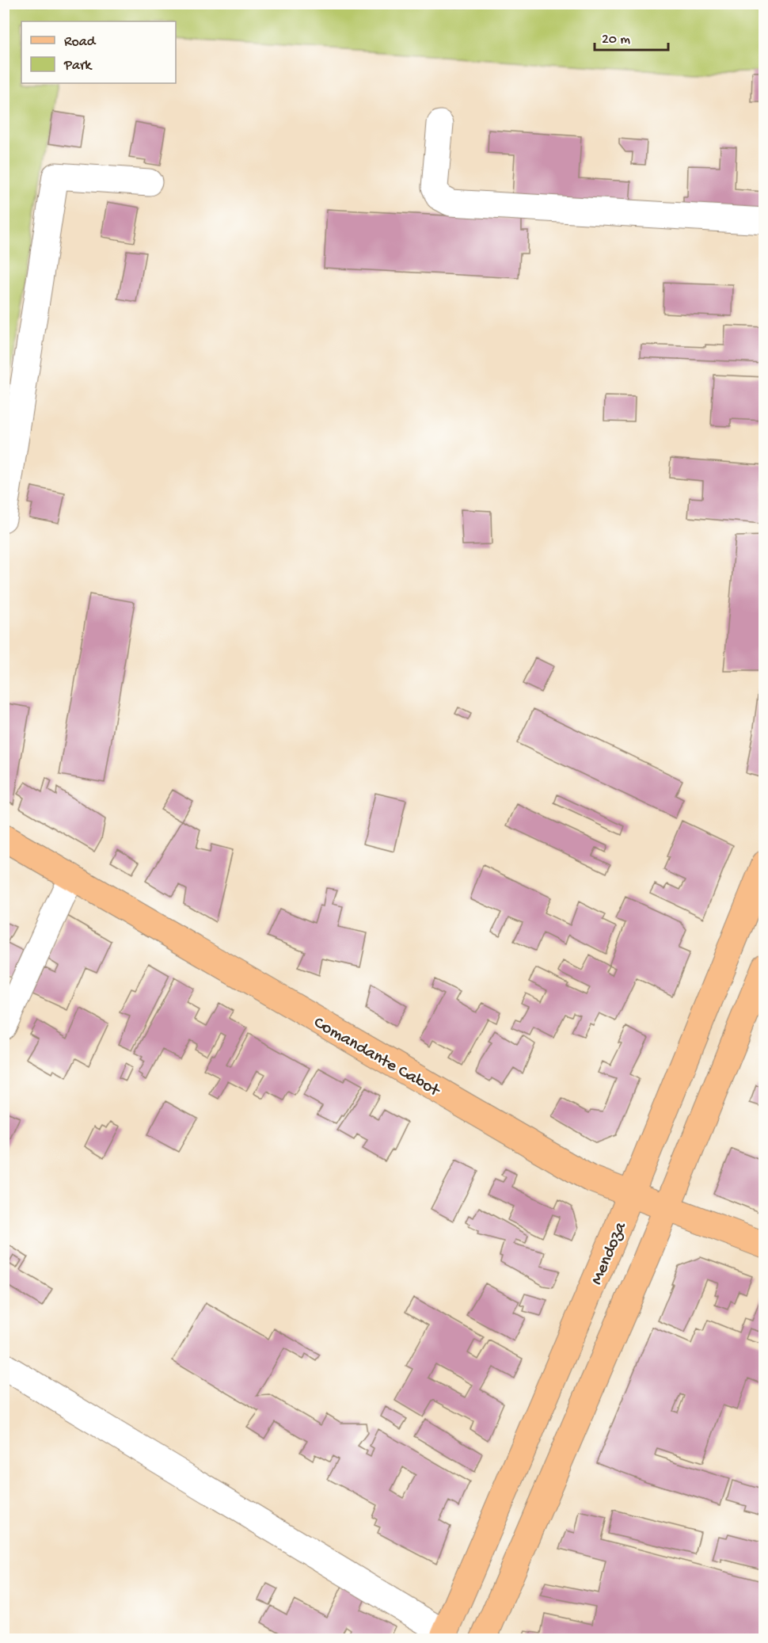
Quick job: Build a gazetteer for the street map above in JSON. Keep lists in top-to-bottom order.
{
  "streets": {
    "main road": ["Comandante Cabot", "Mendoza"]
  },
  "crossings": [
    ["Comandante Cabot", "Mendoza"]
  ],
  "legend": ["Road", "Park"],
  "scale_bar": "20 m"
}
